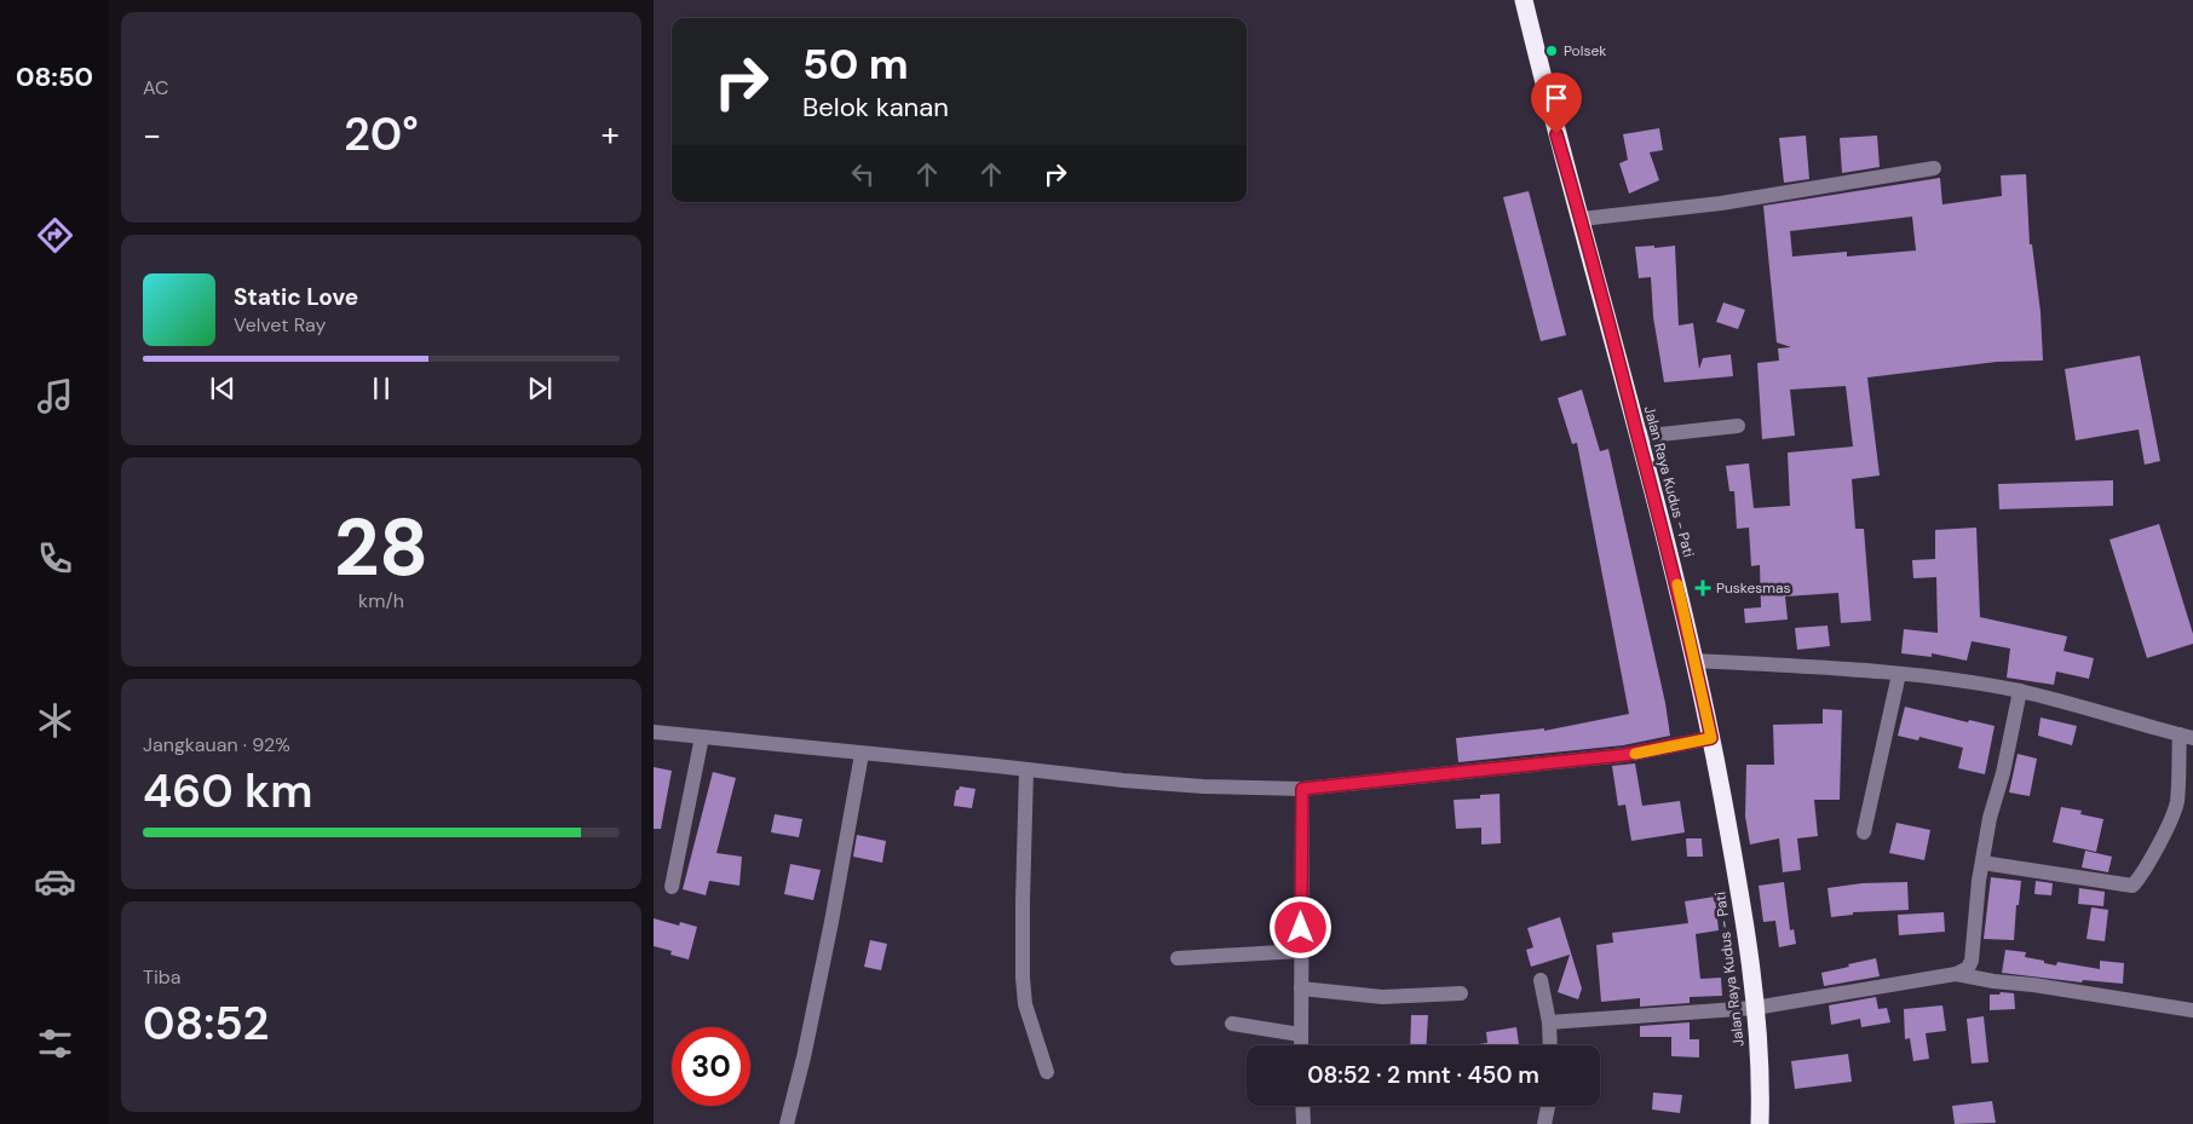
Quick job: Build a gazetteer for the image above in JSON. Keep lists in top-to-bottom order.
{
  "streets": {
    "highway": ["Jalan Raya Kudus - Pati"]
  },
  "places": {
    "other": ["Polsek"],
    "health": ["Puskesmas"]
  },
  "page": {
    "tabs": "08:50",
    "tile": [
      "AC",
      ["28", "km/h"],
      ["Jangkauan · 92%", "460 km"],
      ["Tiba", "08:52"]
    ],
    "turn": ["50 m", "Belok kanan"],
    "heat": ["−", "20°", "+"],
    "song": ["Static Love", "Velvet Ray"],
    "limit": "30",
    "trip": "08:52 · 2 mnt · 450 m"
  }
}
